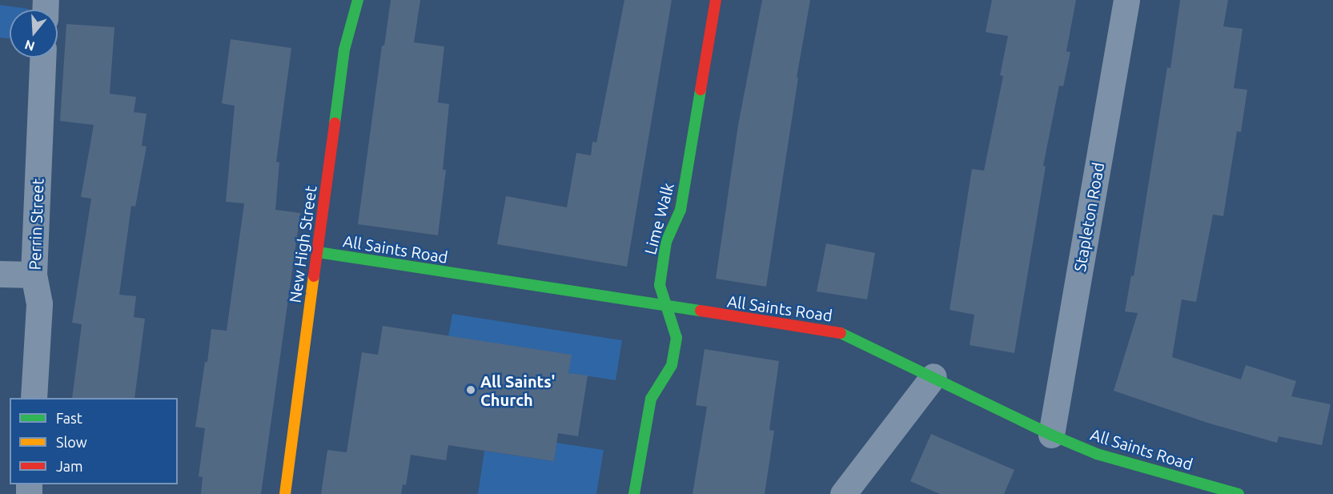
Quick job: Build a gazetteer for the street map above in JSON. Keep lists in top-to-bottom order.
{
  "streets": {
    "street": [
      "Stapleton Road",
      "Lime Walk",
      "Perrin Street",
      "New High Street",
      "All Saints Road"
    ]
  },
  "crossings": [
    ["Stapleton Road", "All Saints Road"],
    ["Lime Walk", "All Saints Road"],
    ["New High Street", "All Saints Road"]
  ],
  "places": ["All Saints' Church"],
  "legend": ["Fast", "Slow", "Jam"],
  "north": "bottom"
}
